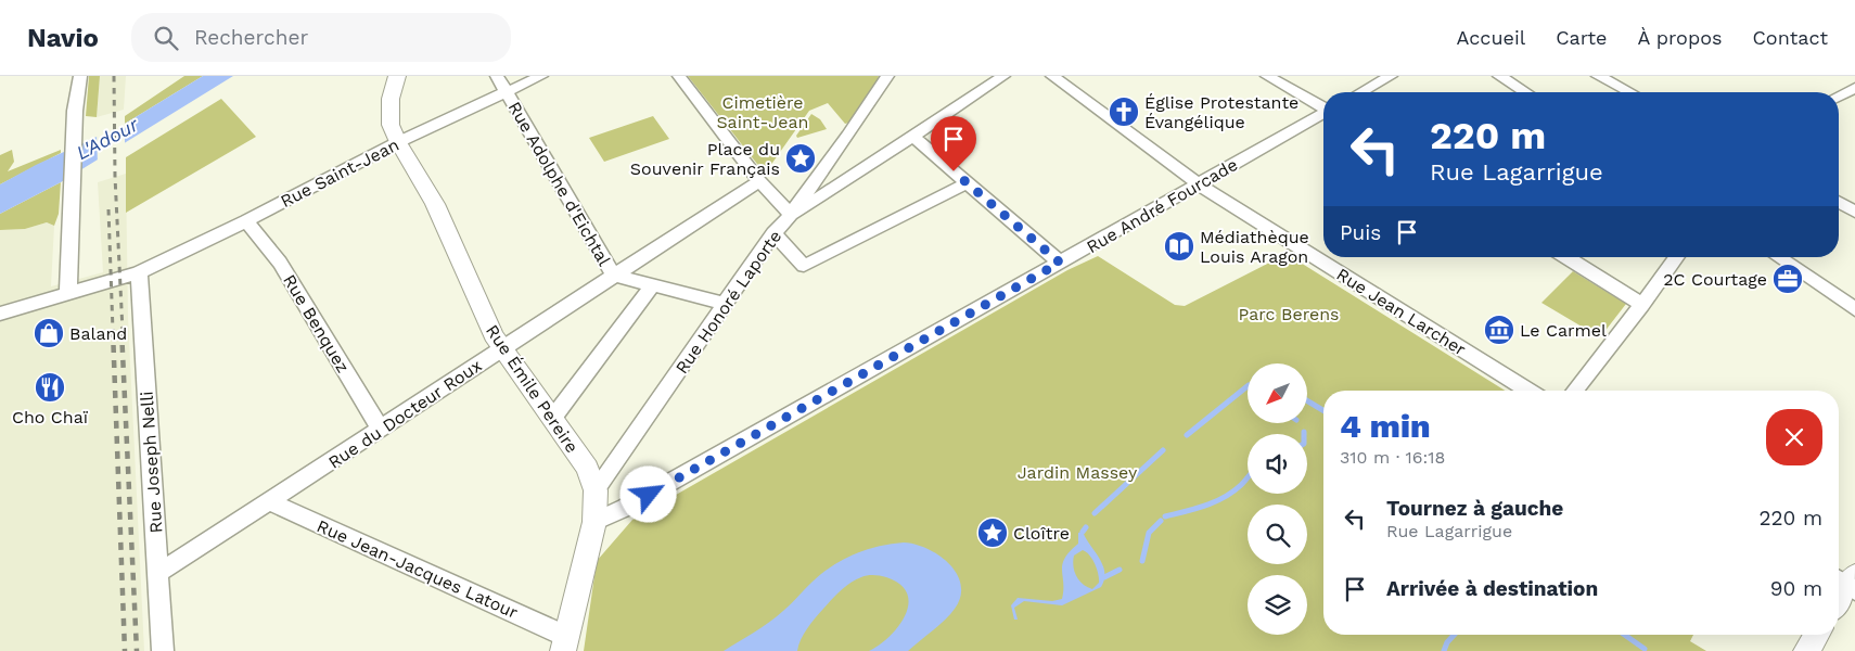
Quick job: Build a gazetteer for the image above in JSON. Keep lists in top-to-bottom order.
{
  "streets": {
    "main road": ["Rue Émile Pereire"],
    "street": [
      "Rue Saint-Jean",
      "Rue Adolphe d'Eichtal",
      "Rue André Fourcade",
      "Rue Honoré Laporte",
      "Rue Jean Larcher",
      "Rue Benquez",
      "Rue du Docteur Roux",
      "Rue Joseph Nelli",
      "Rue Jean-Jacques Latour"
    ]
  },
  "crossings": [
    ["Rue Saint-Jean", "Rue Adolphe d'Eichtal"],
    ["Rue Saint-Jean", "Rue Benquez"],
    ["Rue Saint-Jean", "Rue Émile Pereire"],
    ["Rue Saint-Jean", "Rue Joseph Nelli"],
    ["Rue Adolphe d'Eichtal", "Rue Honoré Laporte"],
    ["Rue Adolphe d'Eichtal", "Rue du Docteur Roux"],
    ["Rue André Fourcade", "Rue Jean Larcher"],
    ["Rue André Fourcade", "Rue Émile Pereire"],
    ["Rue Honoré Laporte", "Rue Émile Pereire"],
    ["Rue Benquez", "Rue du Docteur Roux"],
    ["Rue Émile Pereire", "Rue du Docteur Roux"],
    ["Rue Émile Pereire", "Rue Jean-Jacques Latour"],
    ["Rue du Docteur Roux", "Rue Joseph Nelli"],
    ["Rue du Docteur Roux", "Rue Jean-Jacques Latour"]
  ],
  "water": ["L'Adour"],
  "parks": ["Cimetière Saint-Jean", "Parc Berens", "Jardin Massey"],
  "places": {
    "church": ["Église Protestante Évangélique"],
    "place": ["Place du Souvenir Français", "Cloître"],
    "library": ["Médiathèque Louis Aragon"],
    "office": ["2C Courtage"],
    "museum": ["Le Carmel"],
    "shop": ["Baland"],
    "restaurant": ["Cho Chaï"]
  },
  "north": "bottom left",
  "page": {
    "header": "Navio",
    "search": "Rechercher",
    "nav": [
      "Accueil",
      "Carte",
      "À propos",
      "Contact"
    ],
    "turn": ["220 m", "Rue Lagarrigue"],
    "then": "Puis",
    "heading": ["4 min", "310 m · 16:18"],
    "list": [
      {
        "name": "Tournez à gauche",
        "note": "Rue Lagarrigue",
        "value": "220 m"
      },
      {
        "name": "Arrivée à destination",
        "value": "90 m"
      }
    ]
  }
}
